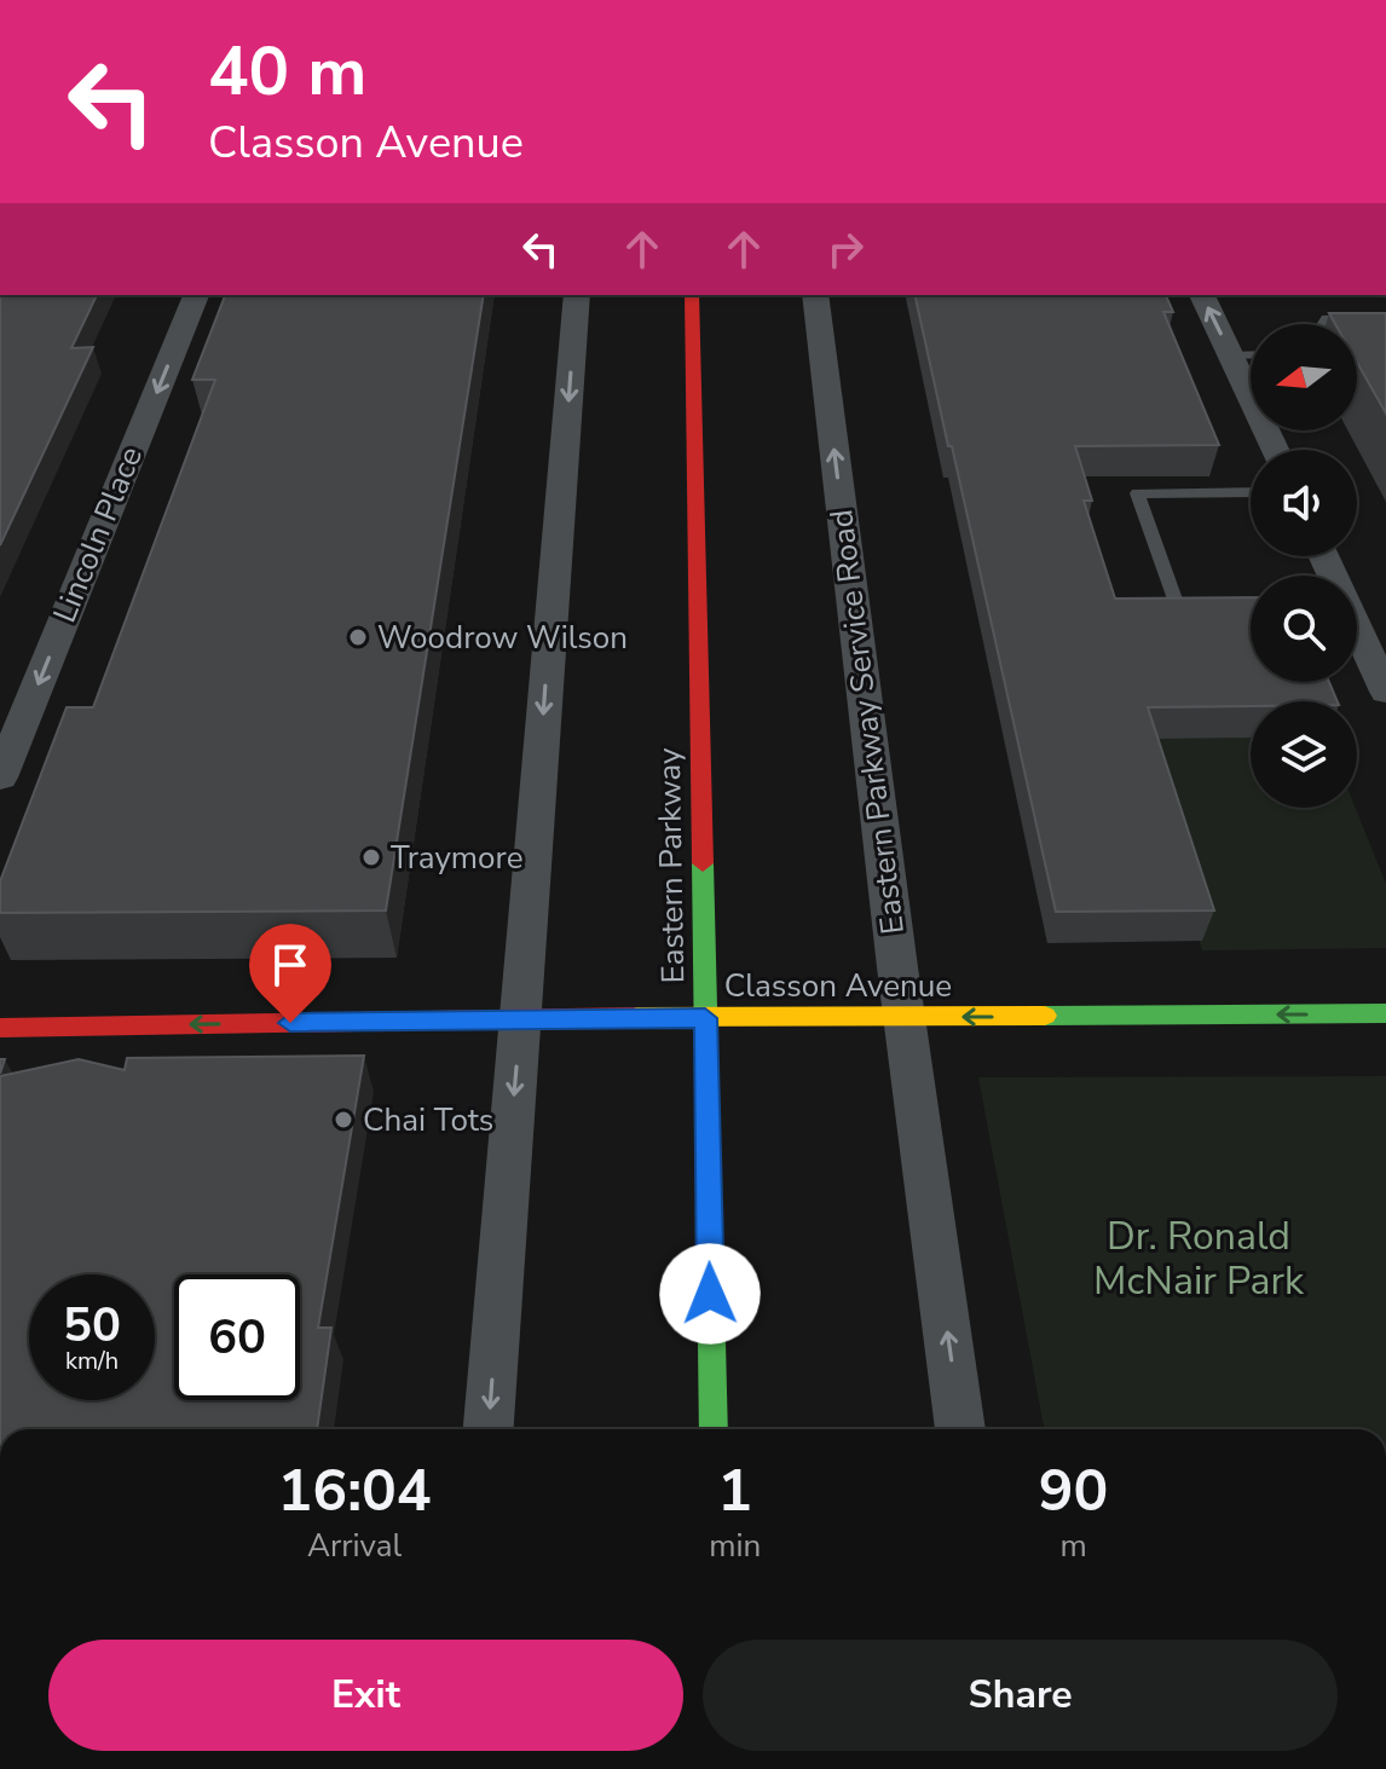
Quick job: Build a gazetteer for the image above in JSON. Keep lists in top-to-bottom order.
{
  "streets": {
    "main road": ["Eastern Parkway", "Classon Avenue"],
    "street": ["Lincoln Place", "Eastern Parkway Service Road"]
  },
  "crossings": [
    ["Eastern Parkway Service Road", "Classon Avenue"],
    ["Eastern Parkway", "Classon Avenue"]
  ],
  "one_way": ["Lincoln Place", "Classon Avenue"],
  "parks": ["Dr. Ronald McNair Park"],
  "places": ["Woodrow Wilson", "Traymore", "Chai Tots"],
  "north": "left",
  "page": {
    "turn": ["40 m", "Classon Avenue"],
    "speed": "50 km/h",
    "limit": "60",
    "eta": [
      "16:04",
      "Arrival",
      "1",
      "min",
      "90",
      "m"
    ],
    "buttons": ["Exit", "Share"]
  }
}
